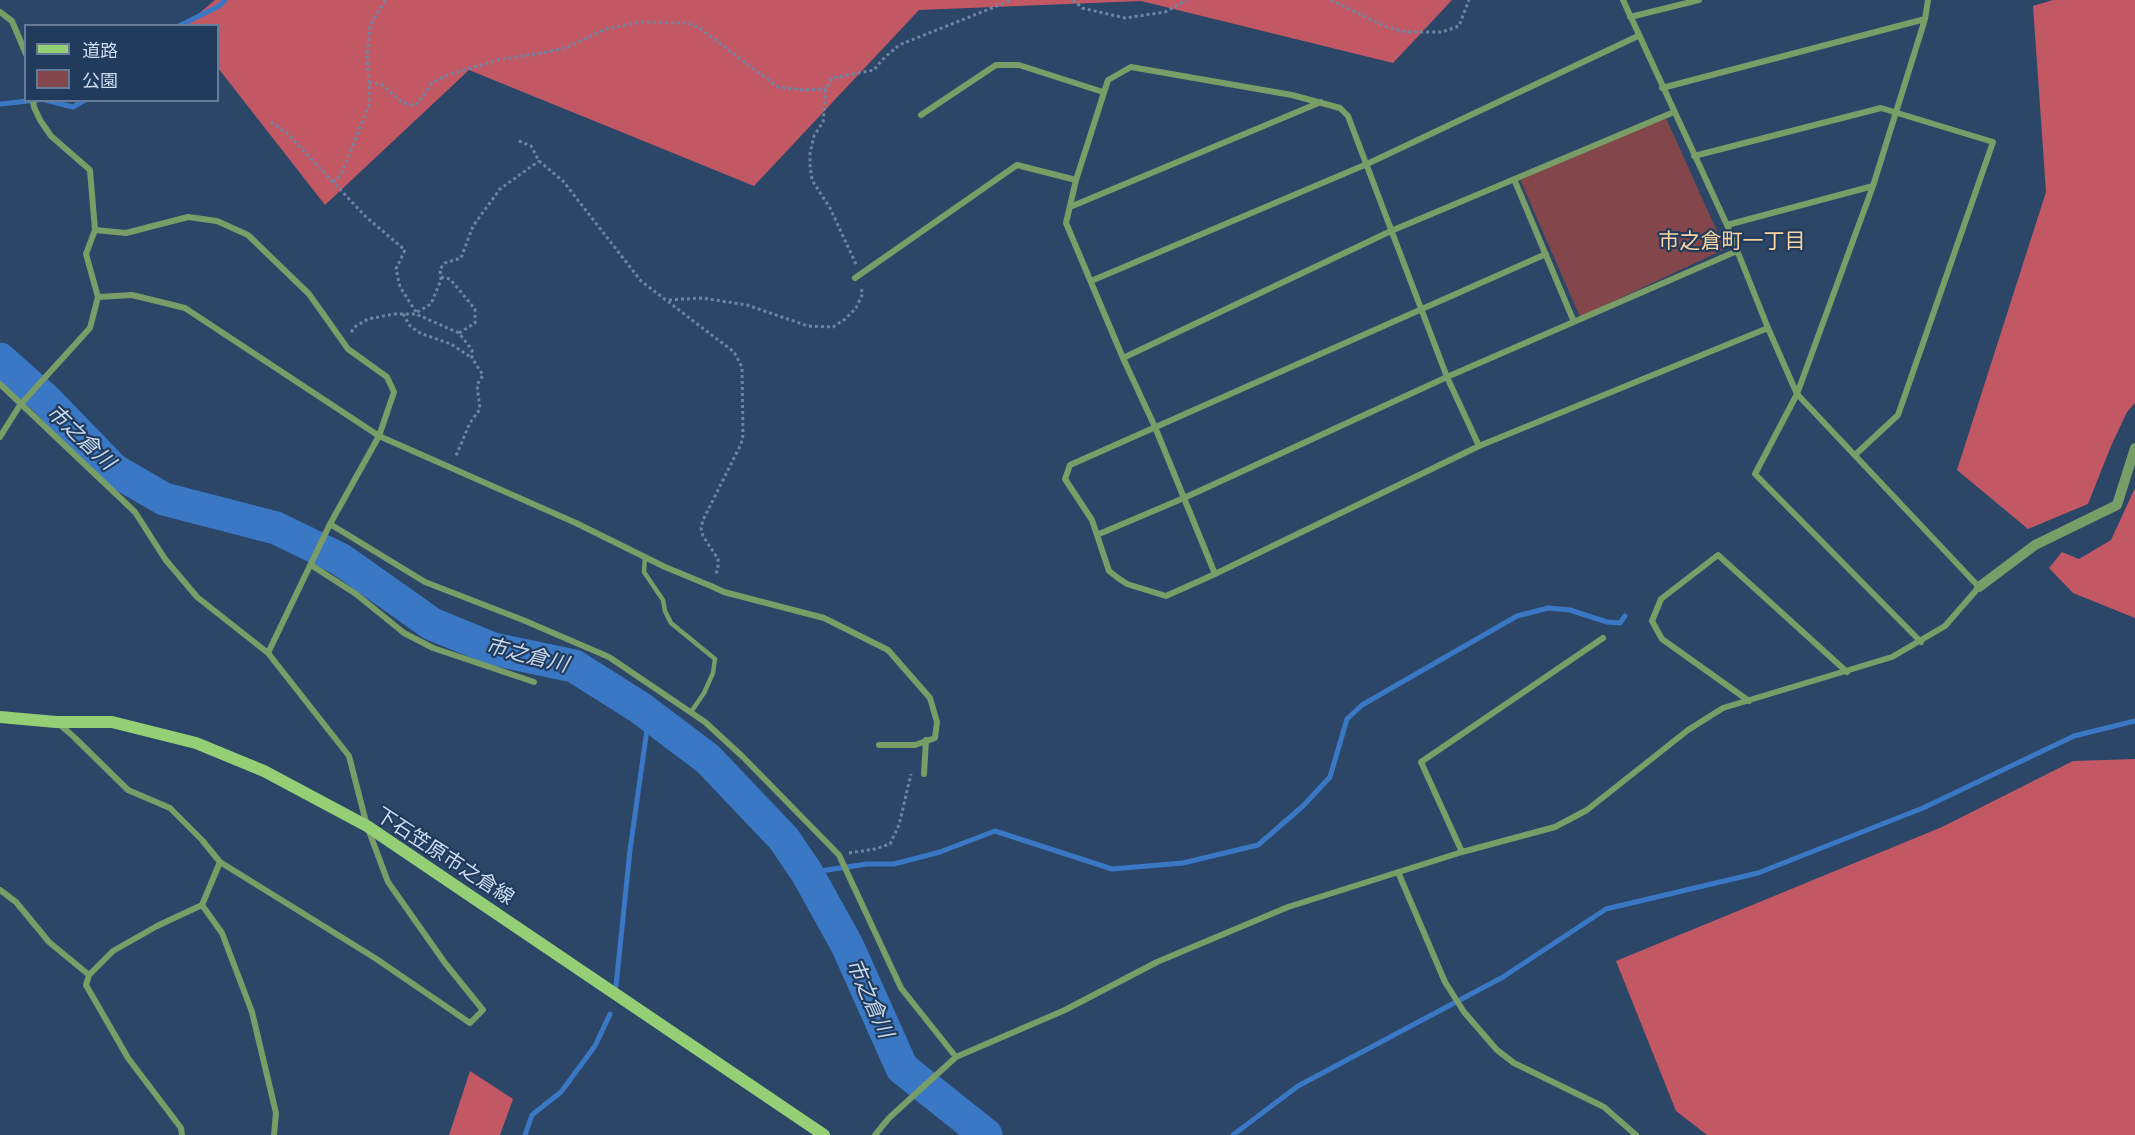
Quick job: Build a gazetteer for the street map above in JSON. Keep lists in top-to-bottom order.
{
  "streets": {
    "main road": ["下石笠原市之倉線"]
  },
  "districts": ["市之倉町一丁目"],
  "water": ["市之倉川"],
  "legend": ["道路", "公園"]
}
